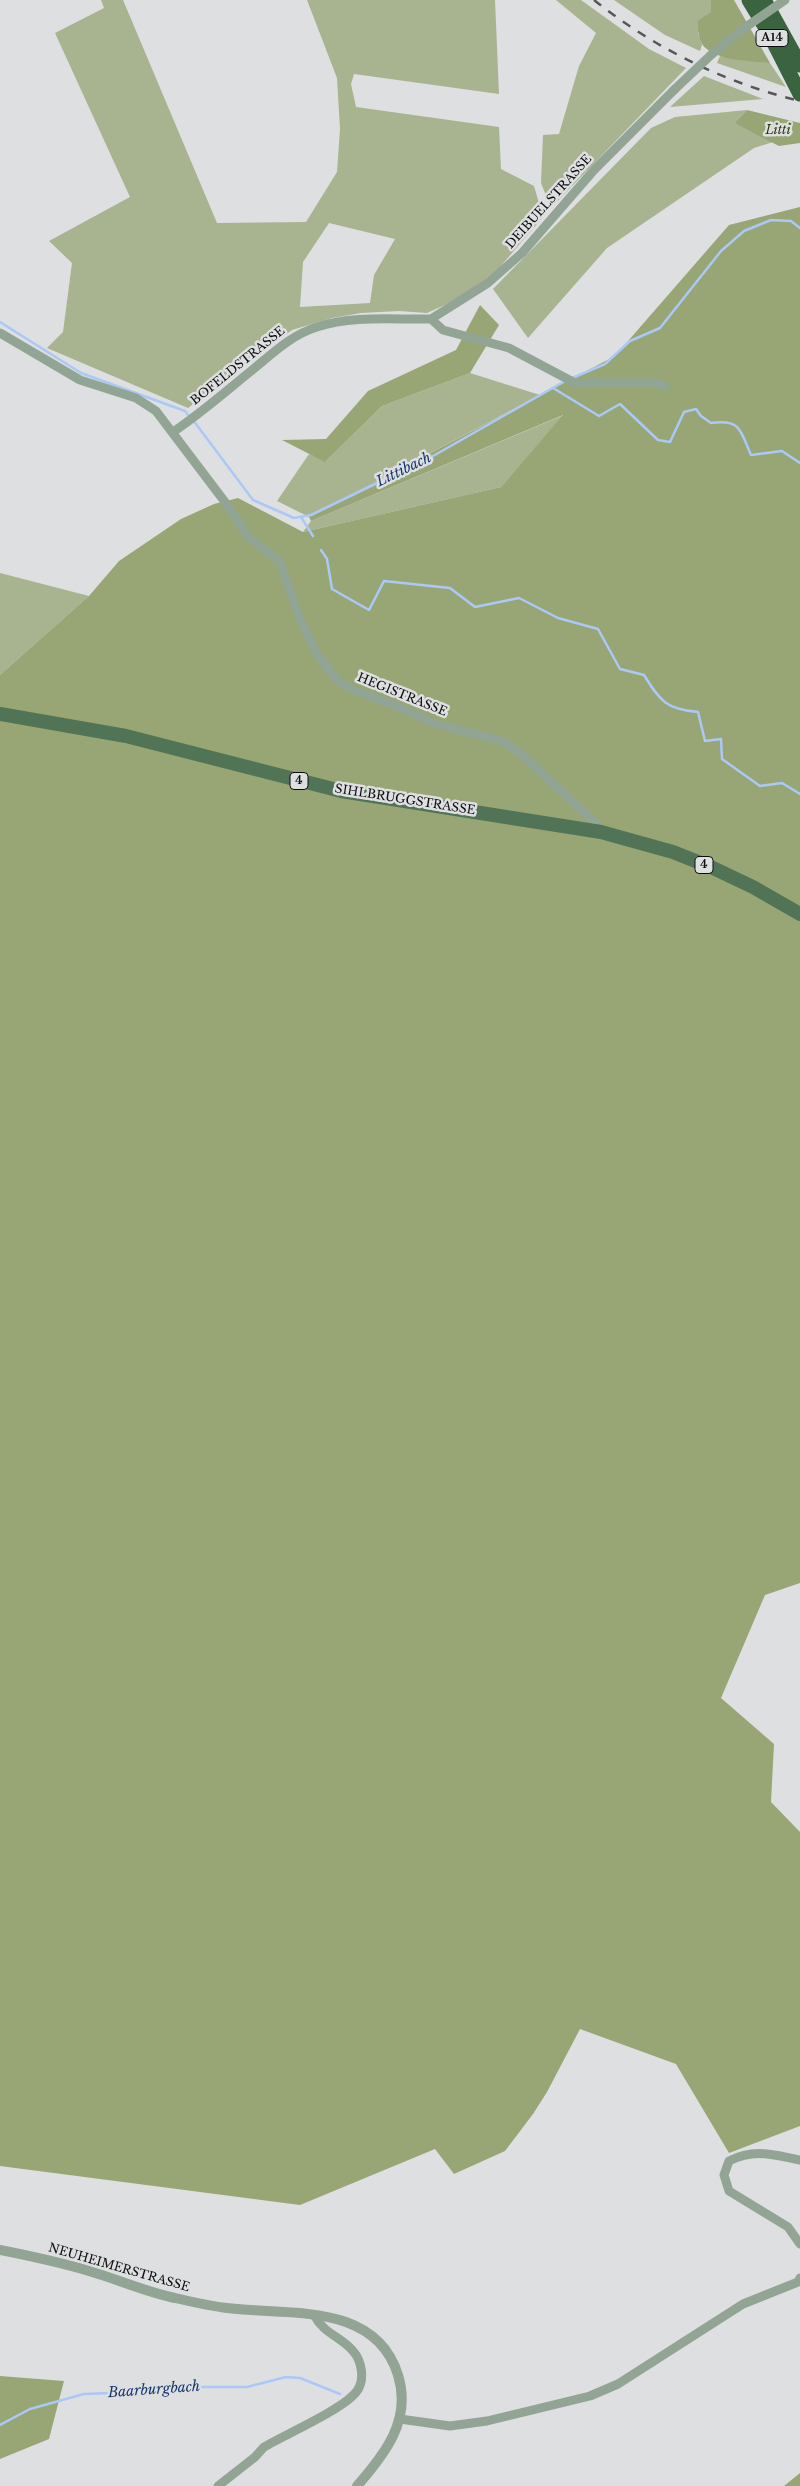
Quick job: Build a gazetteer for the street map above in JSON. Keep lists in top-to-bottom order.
{
  "streets": {
    "highway": ["A14"],
    "main road": ["4", "SIHLBRUGGSTRASSE"],
    "street": [
      "DEIBUELSTRASSE",
      "BOFELDSTRASSE",
      "HEGISTRASSE",
      "NEUHEIMERSTRASSE"
    ]
  },
  "crossings": [
    ["DEIBUELSTRASSE", "BOFELDSTRASSE"],
    ["BOFELDSTRASSE", "HEGISTRASSE"],
    ["HEGISTRASSE", "SIHLBRUGGSTRASSE"]
  ],
  "water": ["Littibach", "Baarburgbach"],
  "parks": ["Litti"]
}
